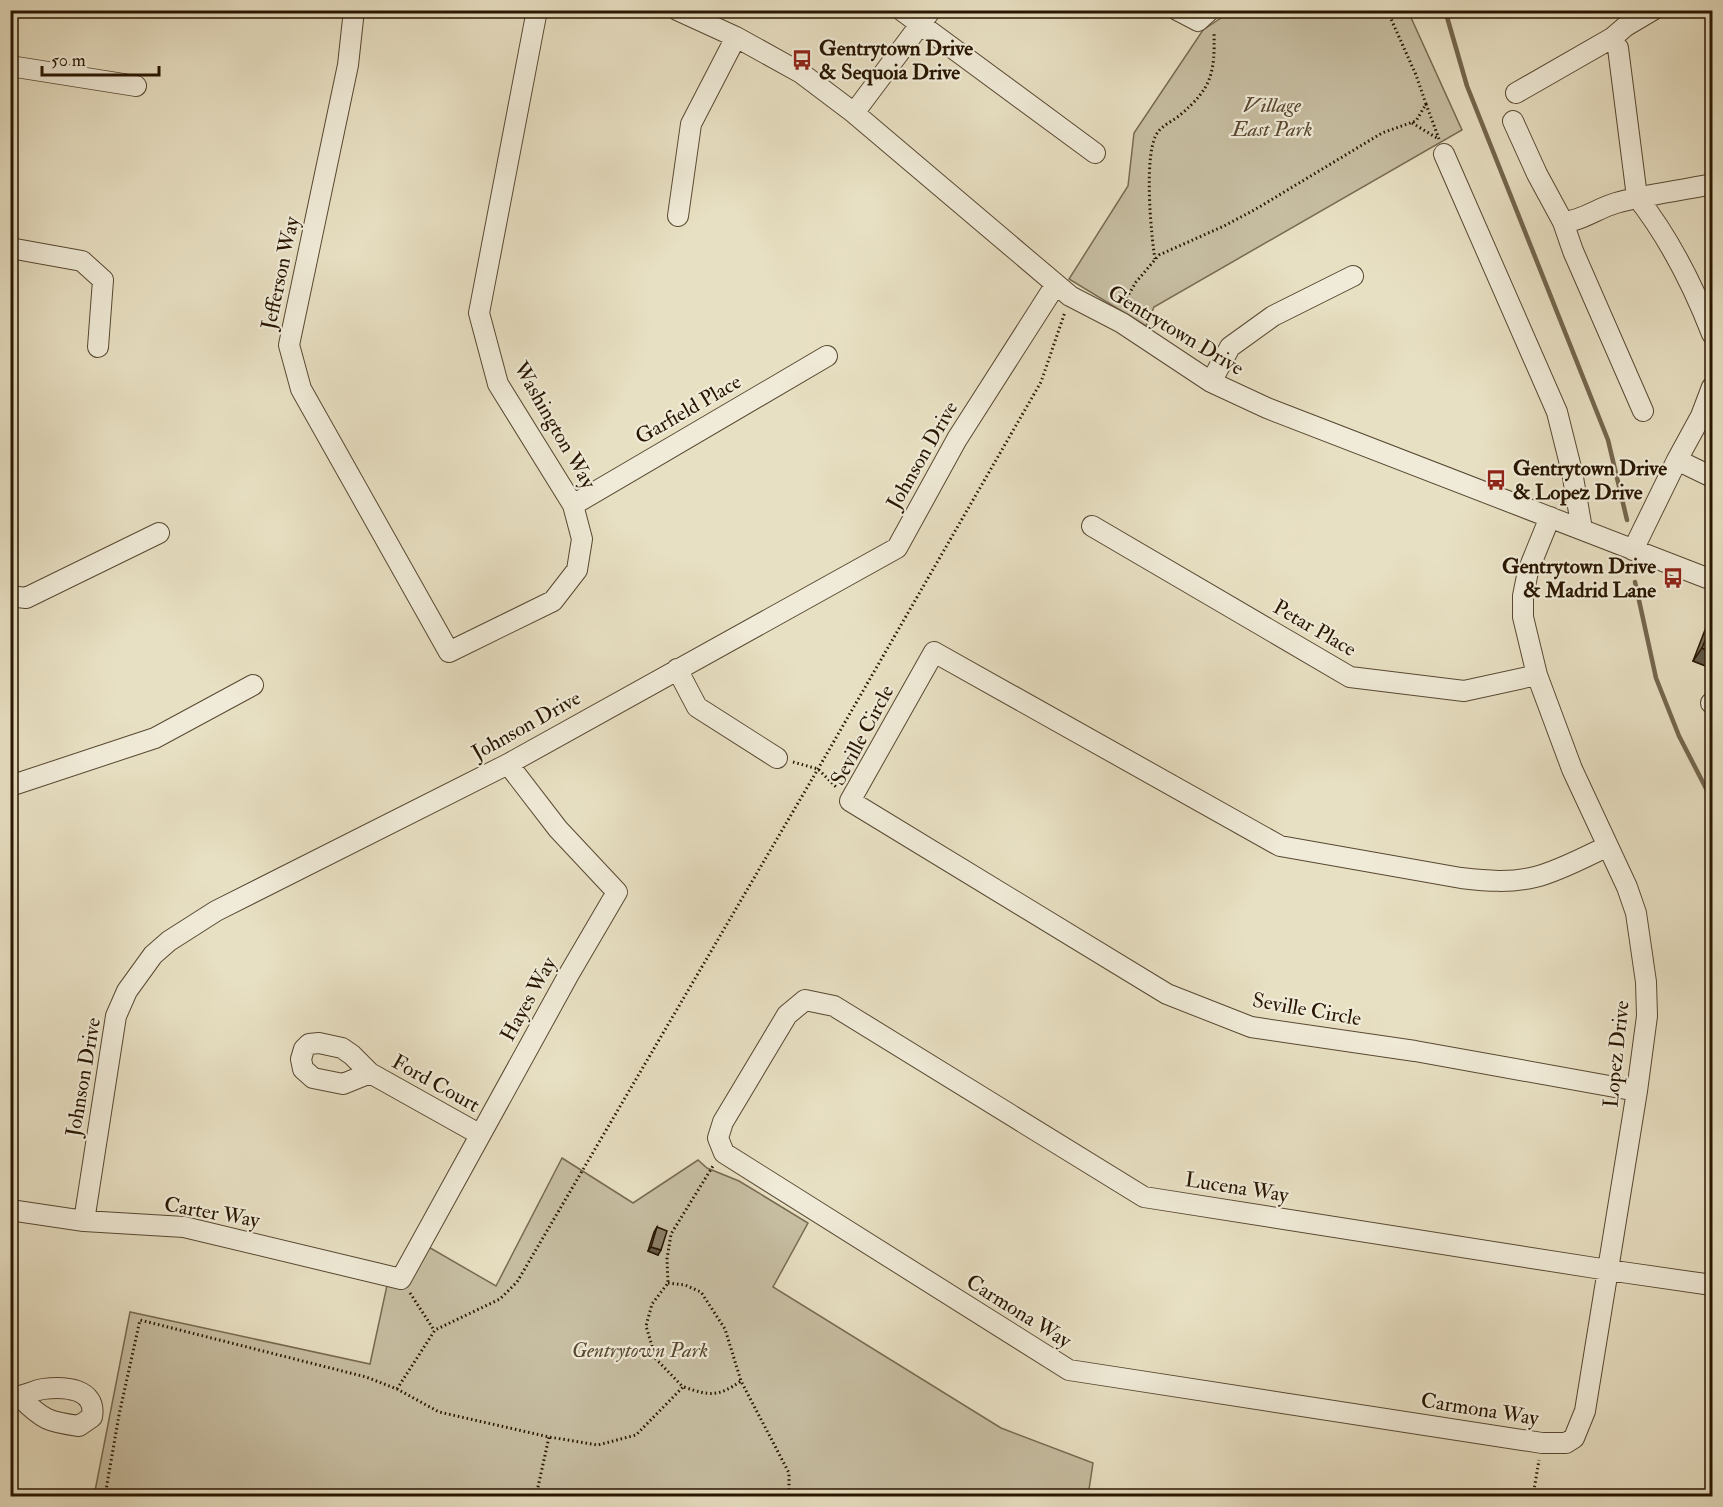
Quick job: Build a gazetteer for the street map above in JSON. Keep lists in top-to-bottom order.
{
  "streets": {
    "street": [
      "Jefferson Way",
      "Gentrytown Drive",
      "Garfield Place",
      "Washington Way",
      "Johnson Drive",
      "Petar Place",
      "Seville Circle",
      "Hayes Way",
      "Lopez Drive",
      "Ford Court",
      "Lucena Way",
      "Carter Way",
      "Carmona Way"
    ]
  },
  "crossings": [
    ["Jefferson Way", "Washington Way"],
    ["Gentrytown Drive", "Johnson Drive"],
    ["Gentrytown Drive", "Lopez Drive"],
    ["Garfield Place", "Washington Way"],
    ["Johnson Drive", "Hayes Way"],
    ["Johnson Drive", "Carter Way"],
    ["Petar Place", "Lopez Drive"],
    ["Seville Circle", "Lopez Drive"],
    ["Hayes Way", "Ford Court"],
    ["Hayes Way", "Carter Way"],
    ["Lopez Drive", "Lucena Way"],
    ["Lopez Drive", "Carmona Way"],
    ["Lucena Way", "Carmona Way"]
  ],
  "parks": ["Village East Park", "Gentrytown Park"],
  "places": {
    "bus stop": ["Gentrytown Drive & Sequoia Drive", "Gentrytown Drive & Lopez Drive", "Gentrytown Drive & Madrid Lane"]
  },
  "scale_bar": "50 m"
}
